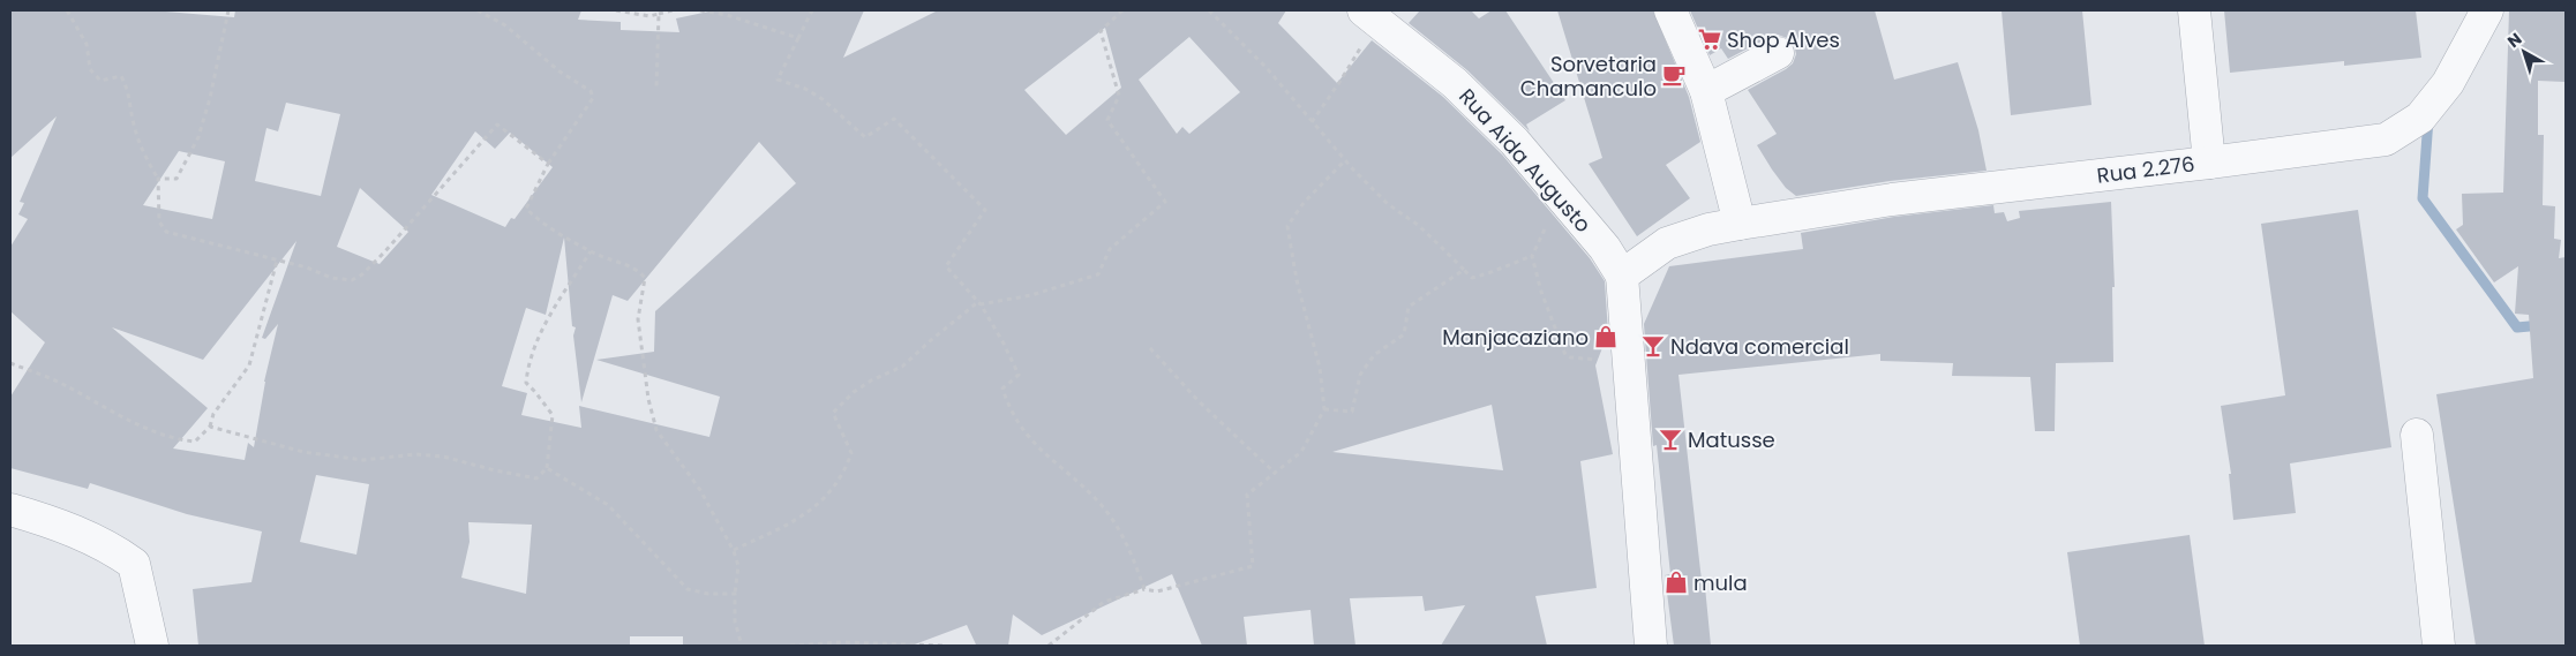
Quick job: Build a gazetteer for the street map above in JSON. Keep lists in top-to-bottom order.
{
  "streets": {
    "street": ["Rua Aida Augusto", "Rua 2.276"]
  },
  "crossings": [
    ["Rua Aida Augusto", "Rua 2.276"]
  ],
  "places": {
    "supermarket": ["Shop Alves"],
    "cafe": ["Sorvetaria Chamanculo"],
    "shop": ["Manjacaziano", "mula"],
    "bar": ["Ndava comercial", "Matusse"]
  },
  "north": "top left"
}
